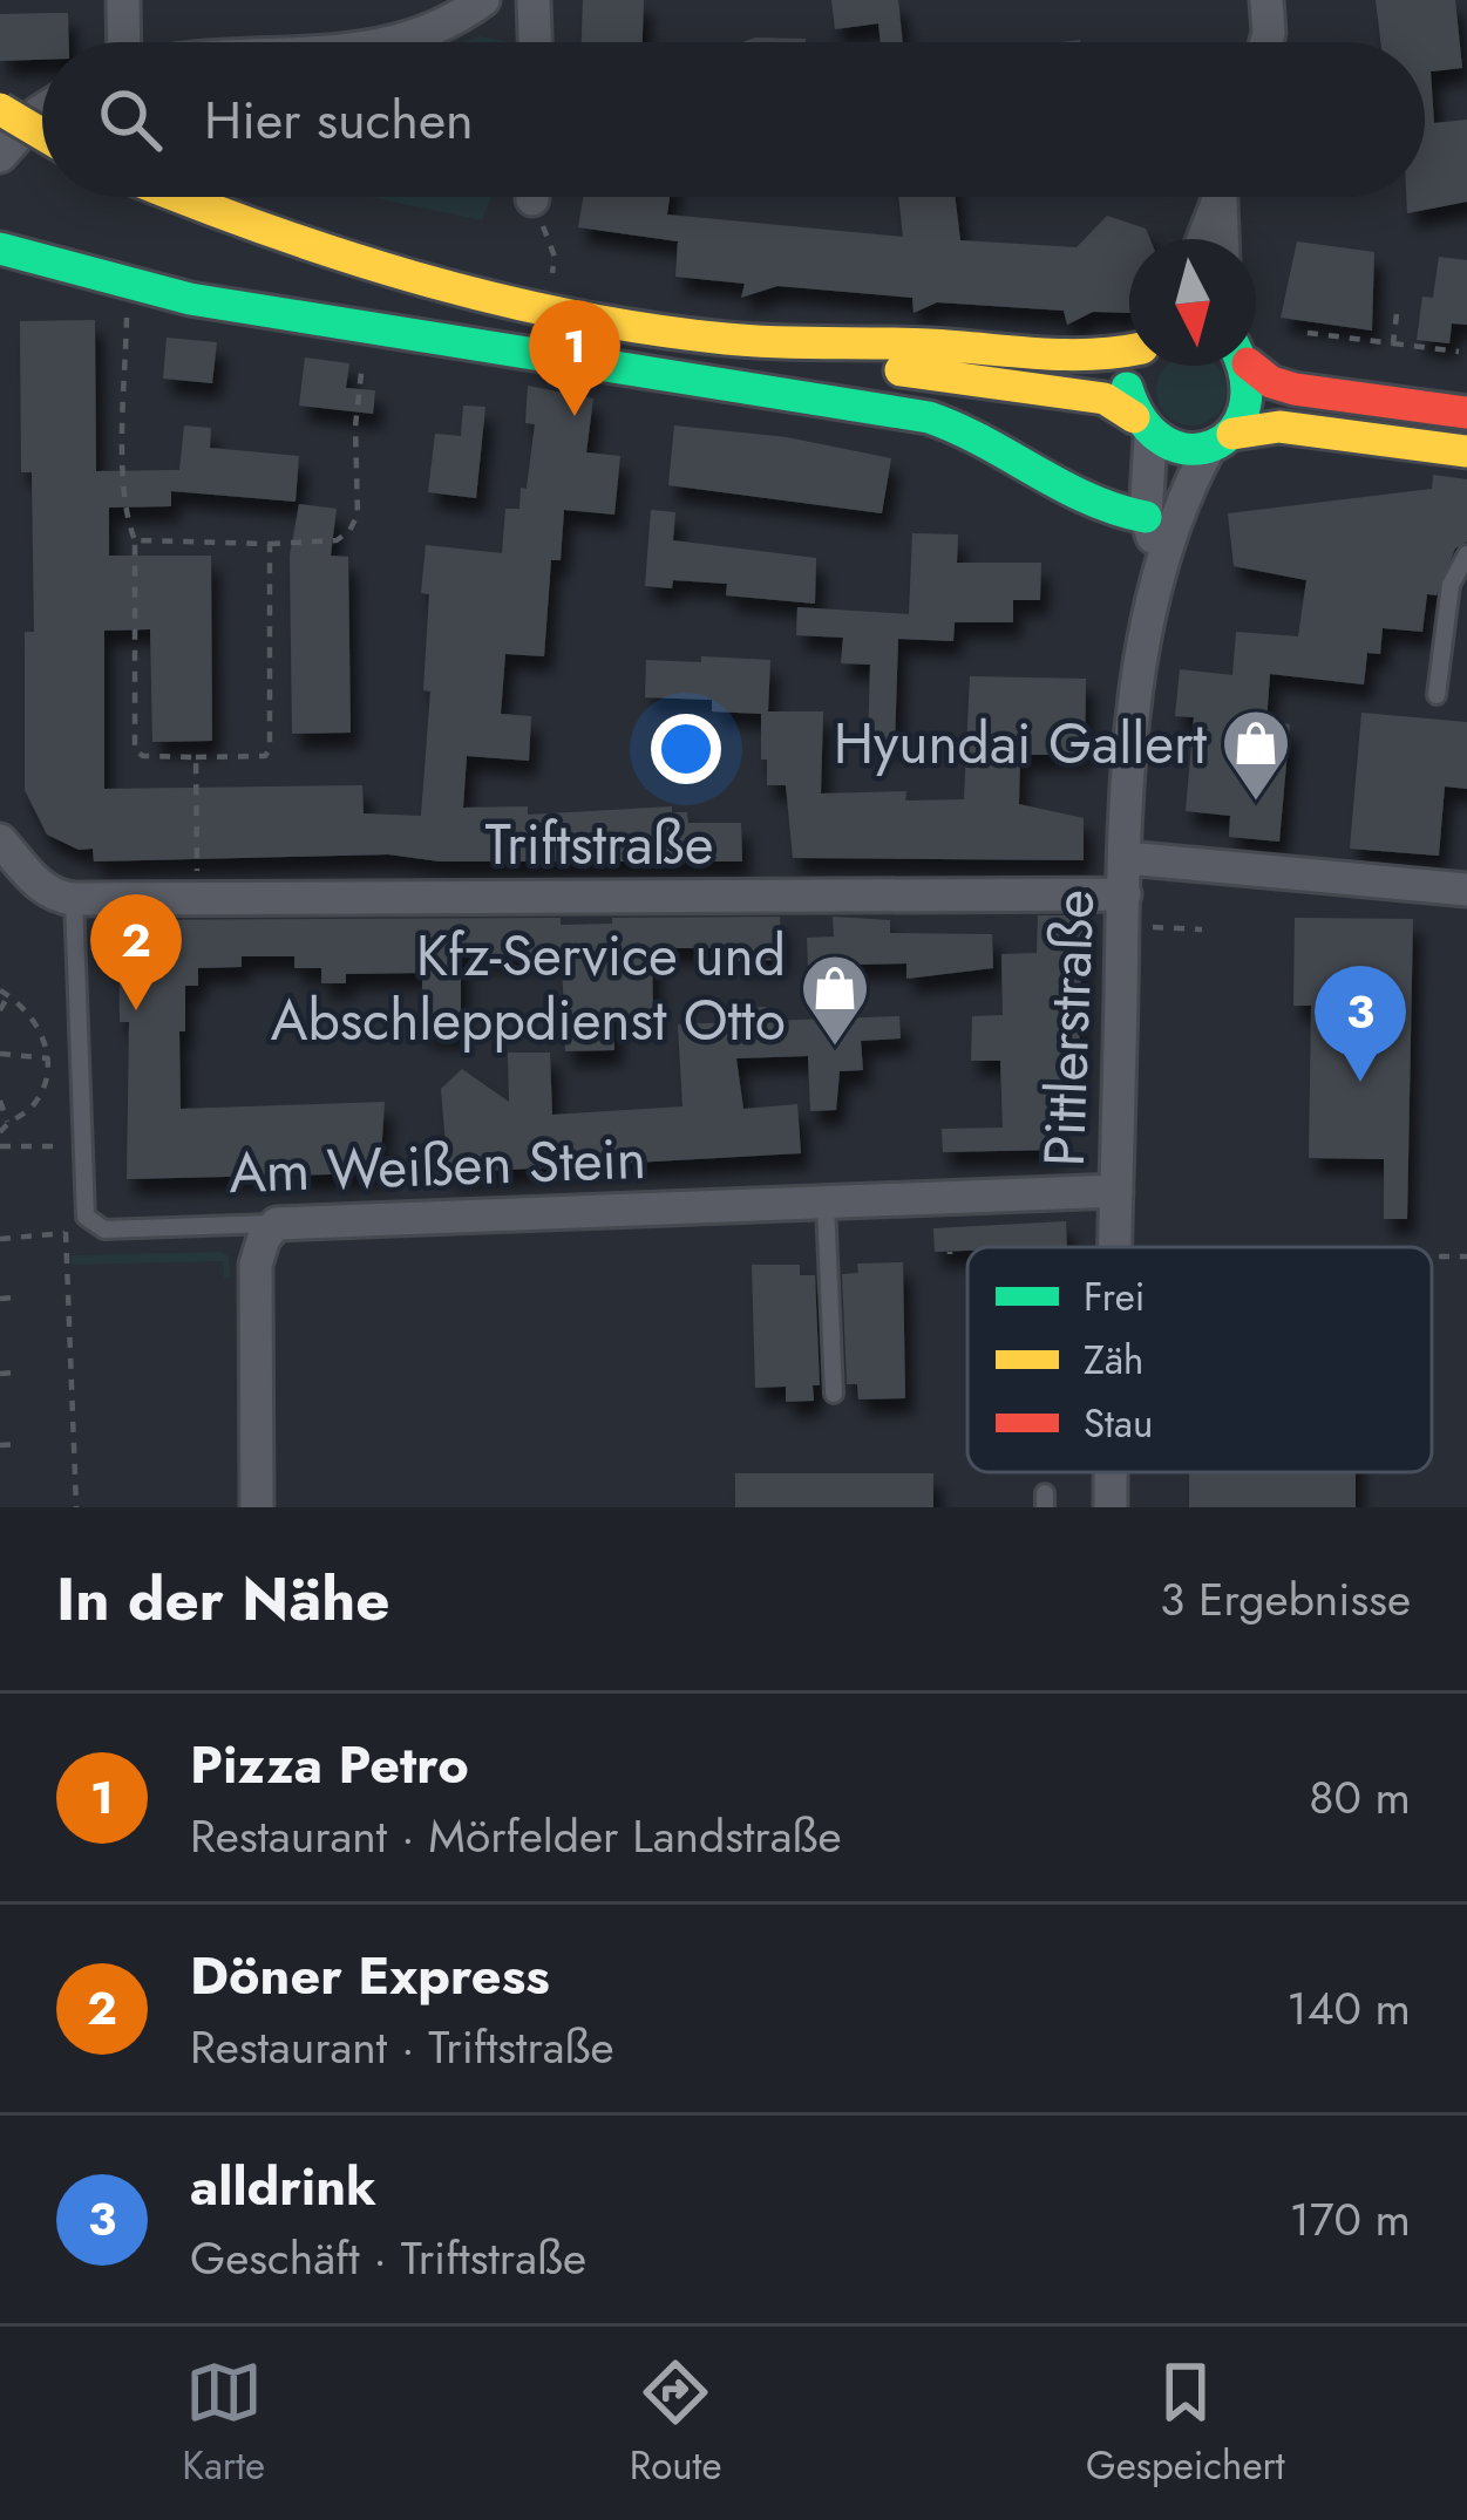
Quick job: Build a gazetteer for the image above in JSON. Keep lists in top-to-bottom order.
{
  "streets": {
    "street": ["Triftstraße", "Pittlerstraße", "Am Weißen Stein"]
  },
  "crossings": [
    ["Triftstraße", "Pittlerstraße"],
    ["Triftstraße", "Am Weißen Stein"],
    ["Pittlerstraße", "Am Weißen Stein"]
  ],
  "places": {
    "shop": ["Hyundai Gallert", "Kfz-Service und Abschleppdienst Otto"]
  },
  "legend": ["Frei", "Zäh", "Stau"],
  "north": "bottom",
  "page": {
    "search": "Hier suchen",
    "pins": ["1", "2", "3"],
    "heading": ["In der Nähe", "3 Ergebnisse"],
    "list": [
      {
        "mark": "1",
        "name": "Pizza Petro",
        "note": "Restaurant · Mörfelder Landstraße",
        "value": "80 m"
      },
      {
        "mark": "2",
        "name": "Döner Express",
        "note": "Restaurant · Triftstraße",
        "value": "140 m"
      },
      {
        "mark": "3",
        "name": "alldrink",
        "note": "Geschäft · Triftstraße",
        "value": "170 m"
      }
    ],
    "nav": ["Karte", "Route", "Gespeichert"]
  }
}
